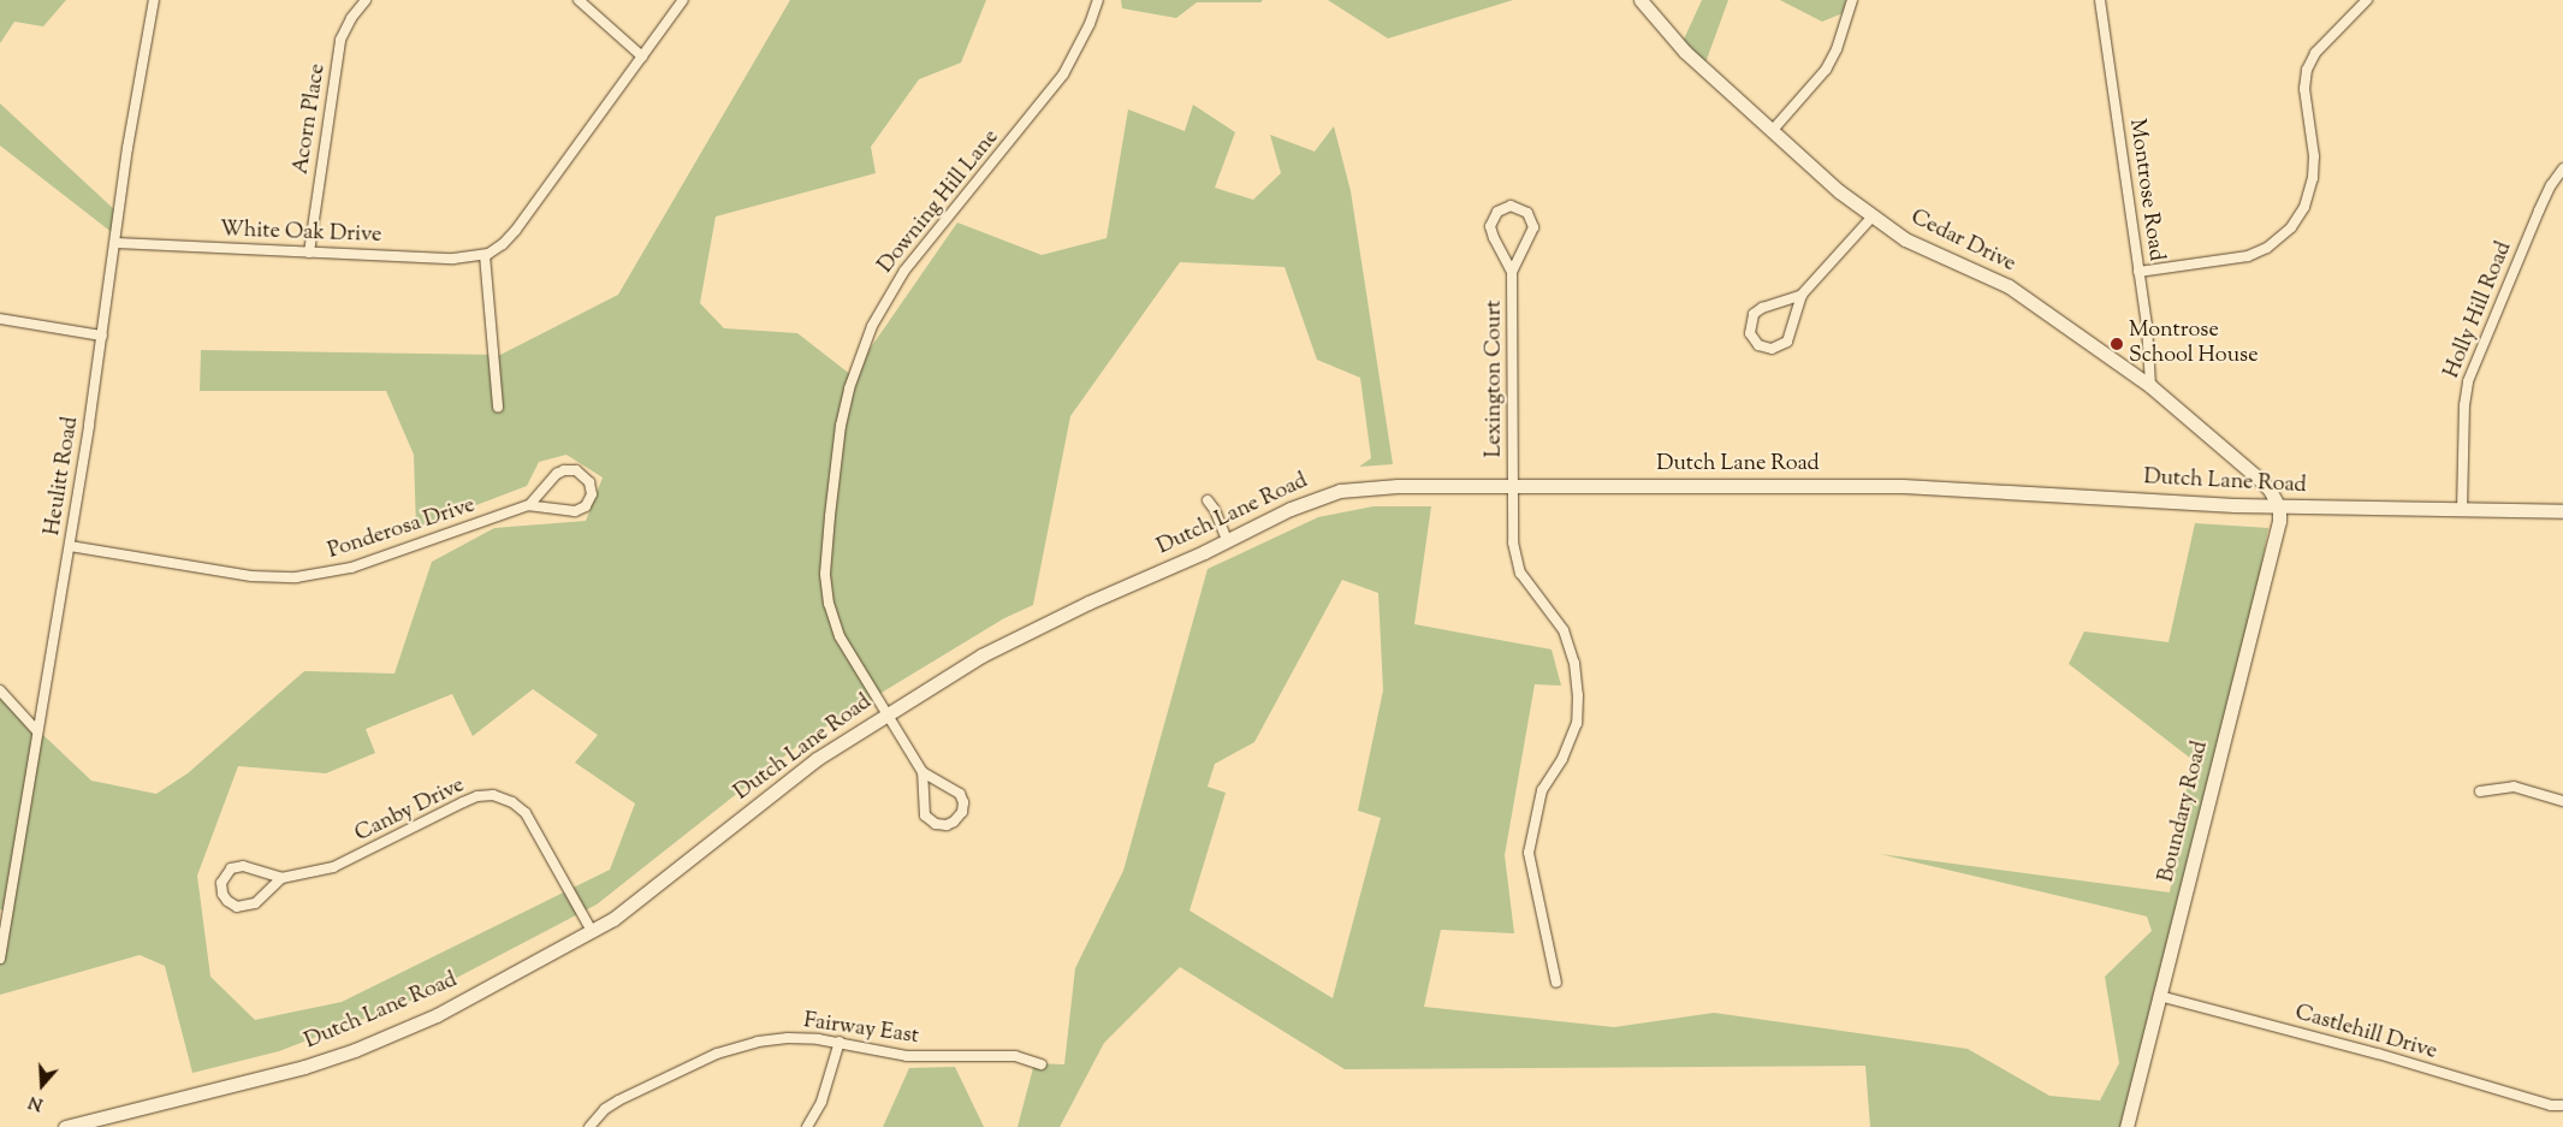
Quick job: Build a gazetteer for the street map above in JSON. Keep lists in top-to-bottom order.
{
  "streets": {
    "street": [
      "Acorn Place",
      "Montrose Road",
      "Downing Hill Lane",
      "White Oak Drive",
      "Cedar Drive",
      "Holly Hill Road",
      "Lexington Court",
      "Dutch Lane Road",
      "Heulitt Road",
      "Ponderosa Drive",
      "Canby Drive",
      "Boundary Road",
      "Fairway East",
      "Castlehill Drive"
    ]
  },
  "crossings": [
    ["Acorn Place", "White Oak Drive"],
    ["Montrose Road", "Cedar Drive"],
    ["Downing Hill Lane", "Dutch Lane Road"],
    ["White Oak Drive", "Heulitt Road"],
    ["Cedar Drive", "Dutch Lane Road"],
    ["Cedar Drive", "Boundary Road"],
    ["Holly Hill Road", "Dutch Lane Road"],
    ["Lexington Court", "Dutch Lane Road"],
    ["Dutch Lane Road", "Canby Drive"],
    ["Dutch Lane Road", "Boundary Road"],
    ["Heulitt Road", "Ponderosa Drive"],
    ["Boundary Road", "Castlehill Drive"]
  ],
  "places": ["Montrose School House"],
  "north": "bottom"
}
